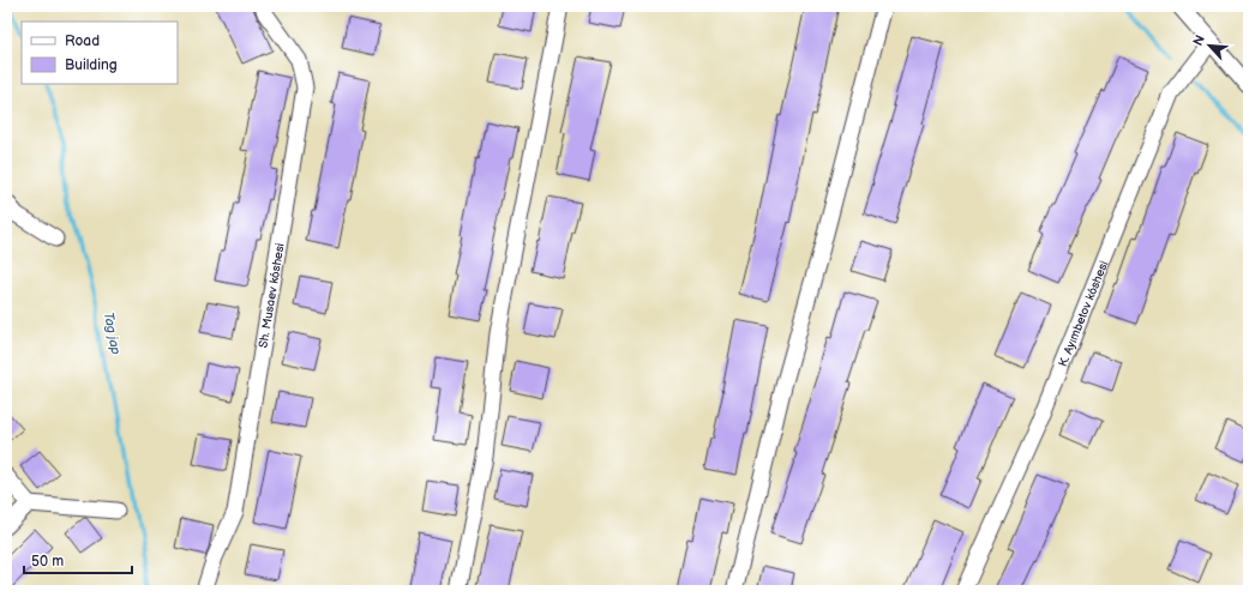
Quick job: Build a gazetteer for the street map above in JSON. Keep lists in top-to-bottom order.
{
  "streets": {
    "street": ["Sh. Musaev kóshesi", "K. Ayımbetov kóshesi"]
  },
  "water": ["Tag jap"],
  "legend": ["Road", "Building"],
  "scale_bar": "50 m",
  "north": "top left"
}
